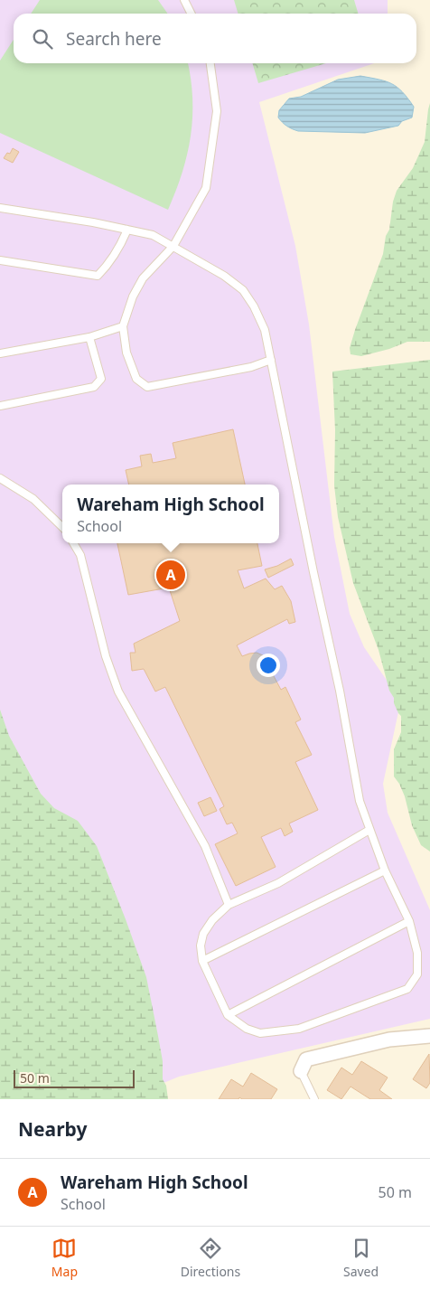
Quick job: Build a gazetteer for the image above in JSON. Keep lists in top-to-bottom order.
{
  "scale_bar": "50 m",
  "page": {
    "search": "Search here",
    "popup": ["Wareham High School", "School"],
    "pins": "A",
    "scale": "50 m",
    "heading": "Nearby",
    "list": [
      {
        "mark": "A",
        "name": "Wareham High School",
        "note": "School",
        "value": "50 m"
      }
    ],
    "nav": ["Map", "Directions", "Saved"]
  }
}
